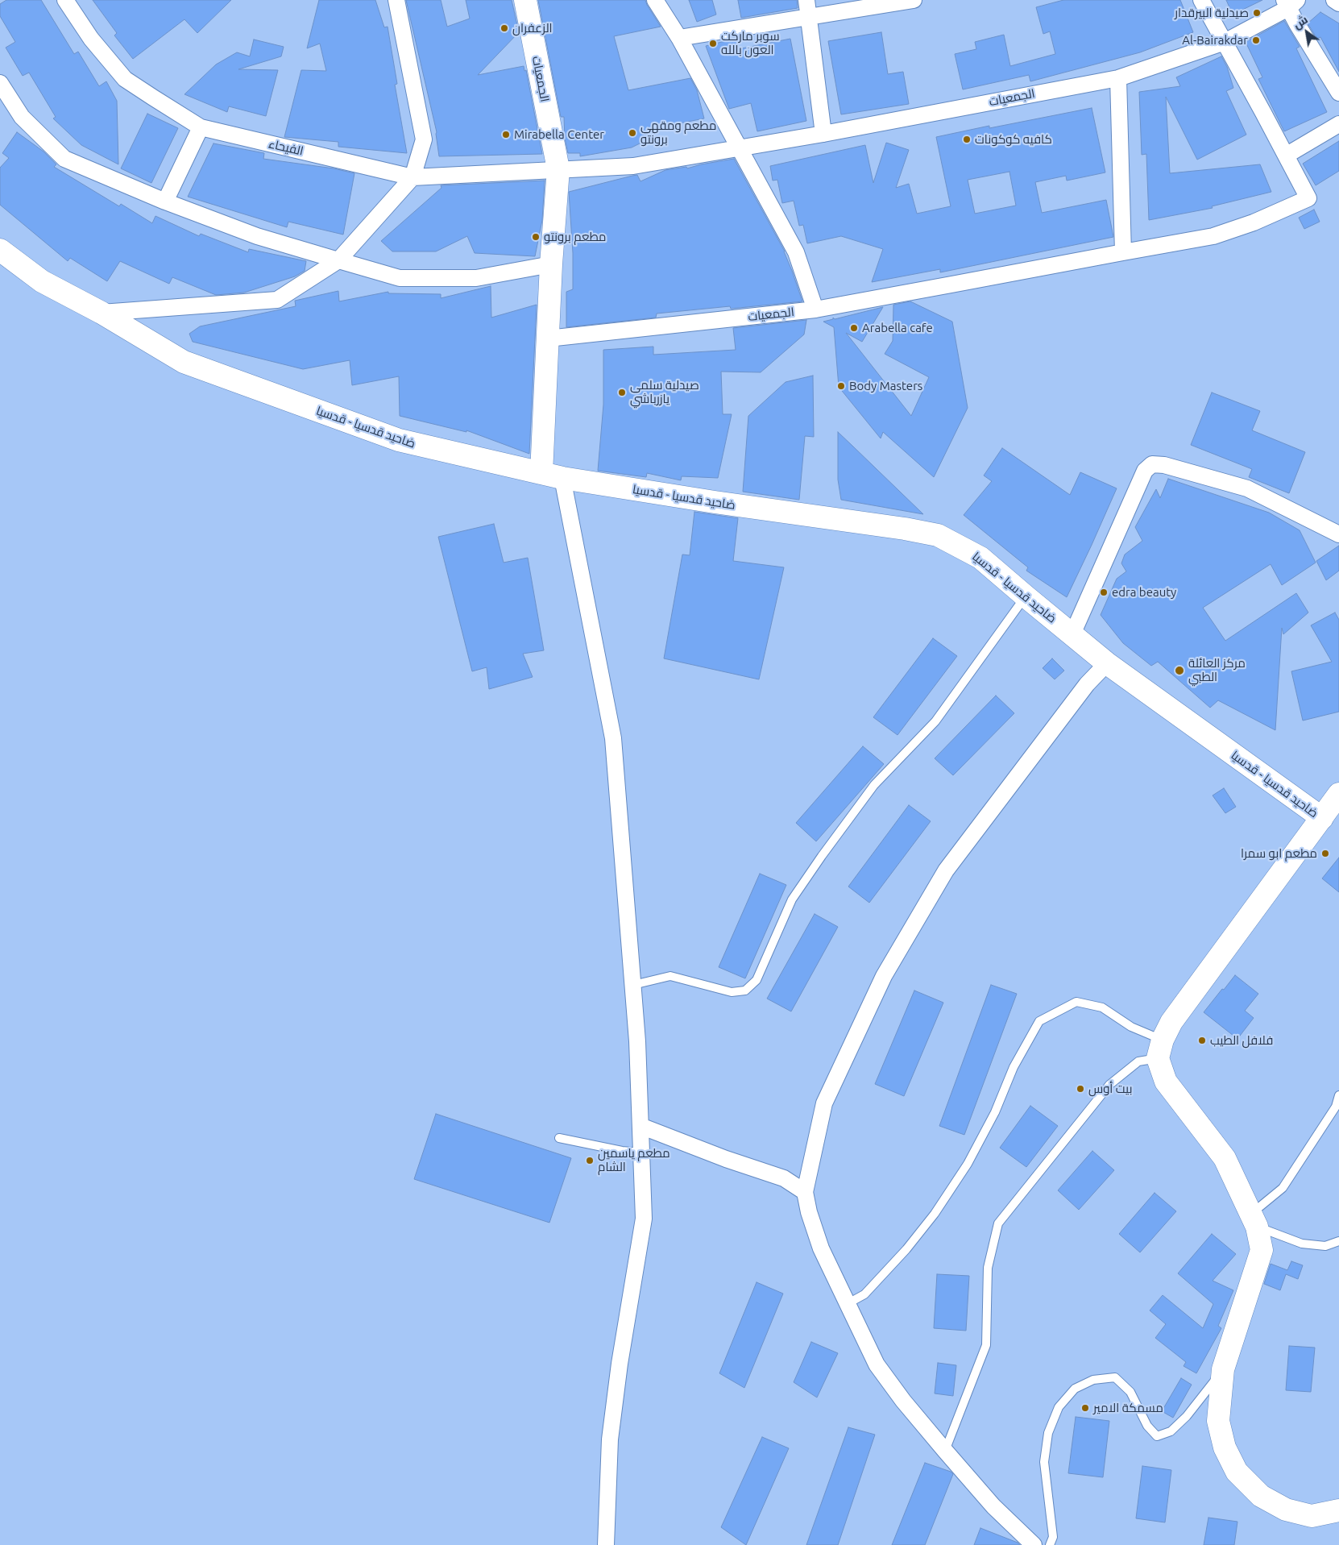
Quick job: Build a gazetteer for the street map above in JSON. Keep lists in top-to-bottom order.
{
  "streets": {
    "main road": ["الجمعيات", "ضاحيد قدسيا - قدسيا"],
    "street": ["الفيحاء"]
  },
  "crossings": [
    ["الجمعيات", "الفيحاء"]
  ],
  "places": [
    "صيدلية البيرقدار",
    "الزعفران",
    "Al-Bairakdar",
    "سوبر ماركت العون بالله",
    "مطعم ومقهى برونتو",
    "Mirabella Center",
    "كافيه كوكونات",
    "مطعم برونتو",
    "Arabella cafe",
    "Body Masters",
    "صيدلية سلمى يازرباشي",
    "edra beauty",
    "مركز العائلة الطبي",
    "مطعم ابو سمرا",
    "فلافل الطيب",
    "بيت أوس",
    "مطعم ياسمين الشام",
    "مسمكة الامير"
  ],
  "north": "top left"
}
